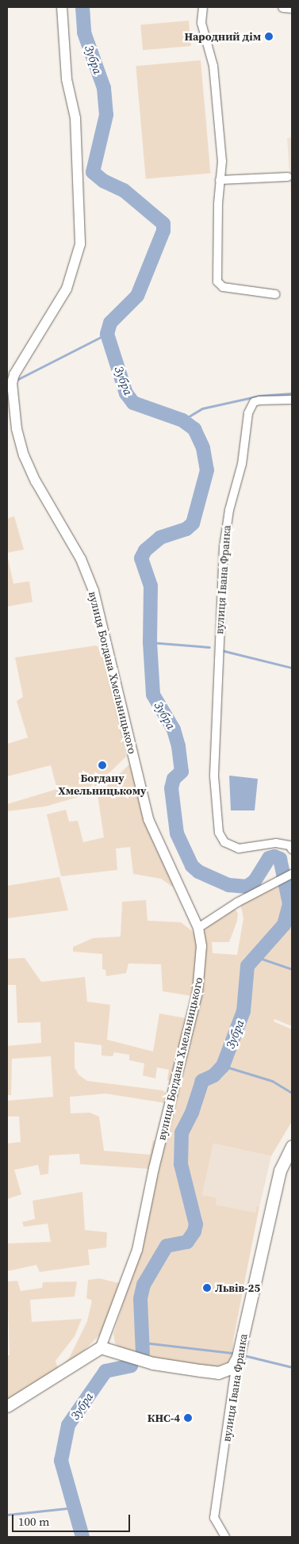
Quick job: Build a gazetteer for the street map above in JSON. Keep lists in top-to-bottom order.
{
  "streets": {
    "main road": ["вулиця Івана Франка"],
    "street": ["вулиця Богдана Хмельницького"]
  },
  "water": ["Зубра"],
  "places": [
    "Народний дім",
    "Богдану Хмельницькому",
    "Львів-25",
    "КНС-4"
  ],
  "scale_bar": "100 m"
}
